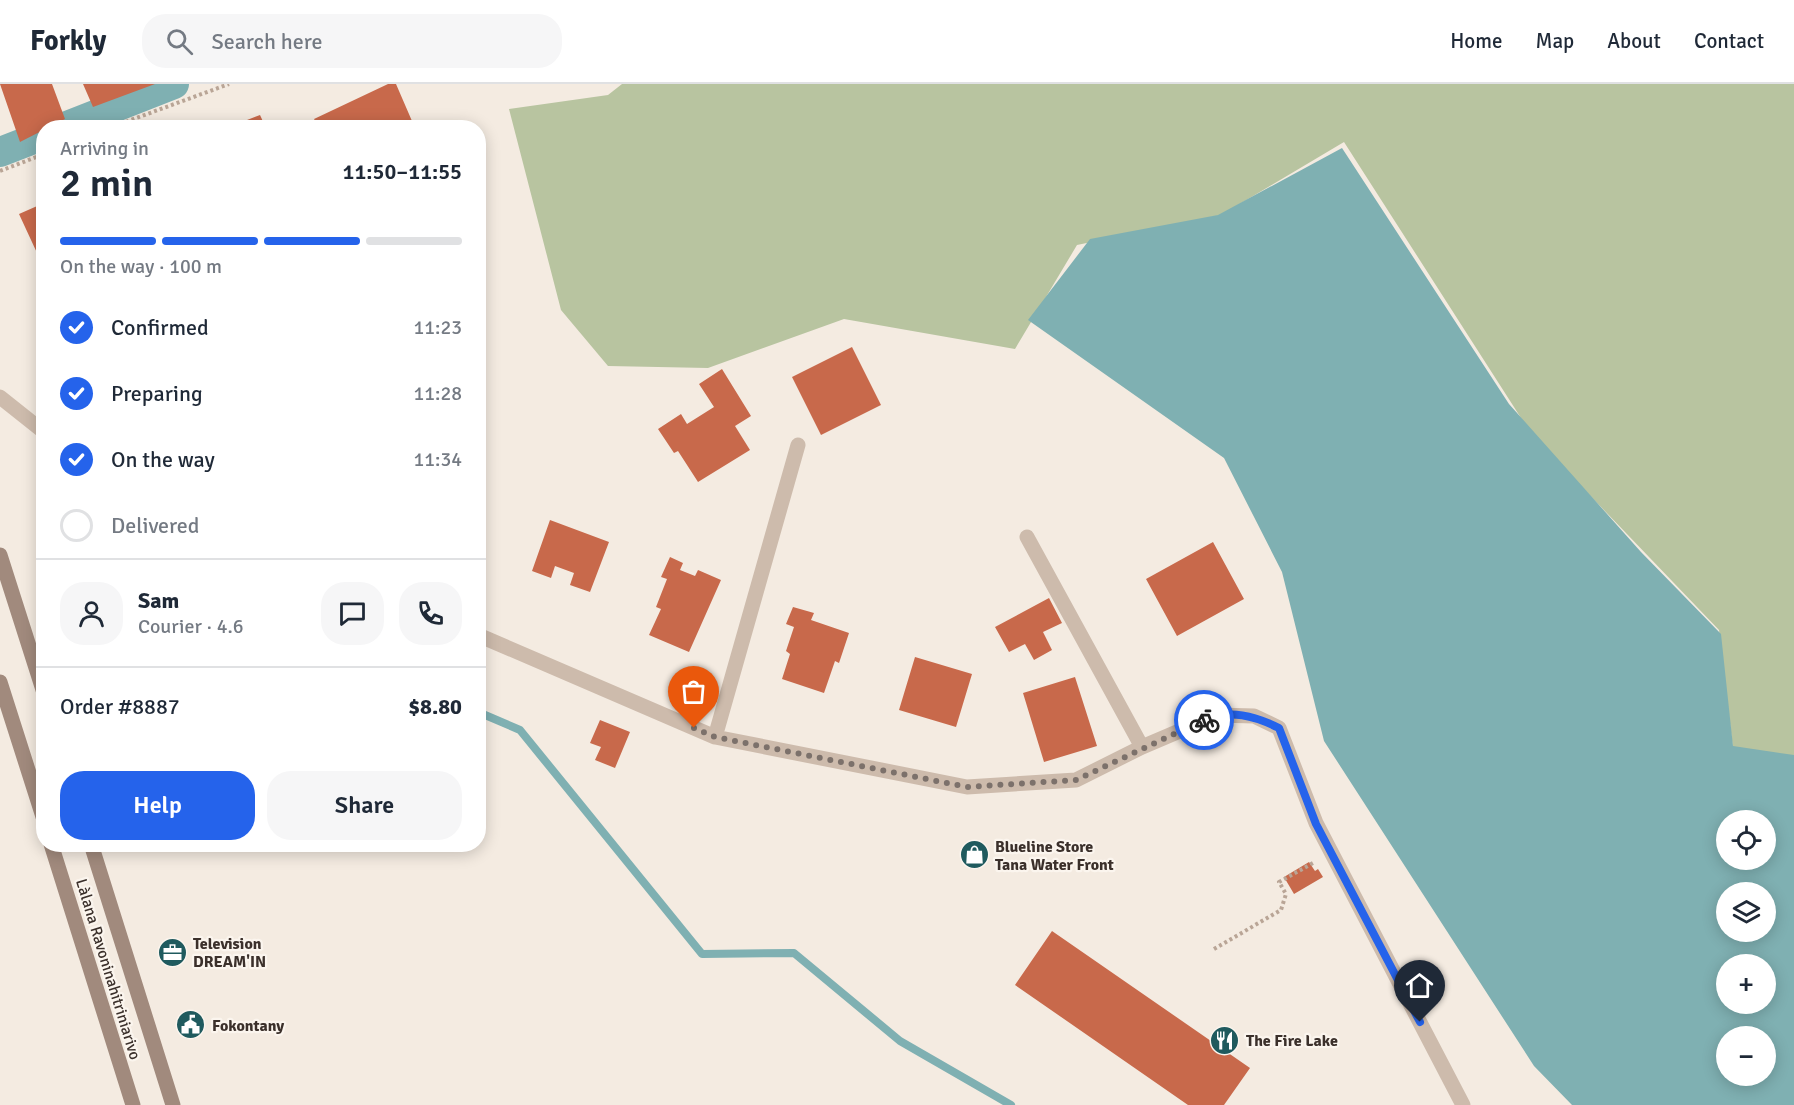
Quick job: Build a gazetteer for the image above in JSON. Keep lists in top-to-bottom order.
{
  "streets": {
    "main road": ["Làlana Ravoninahitriniarivo"]
  },
  "places": {
    "shop": ["Blueline Store Tana Water Front"],
    "office": ["Television DREAM'IN"],
    "public building": ["Fokontany"],
    "restaurant": ["The Fire Lake"]
  },
  "page": {
    "header": "Forkly",
    "search": "Search here",
    "nav": [
      "Home",
      "Map",
      "About",
      "Contact"
    ],
    "heading": ["2 min", "Arriving in", "11:50–11:55"],
    "panel": [
      "Sam",
      "Courier · 4.6",
      "Order #8887",
      "$8.80"
    ],
    "bar": "On the way · 100 m",
    "list": [
      ["Confirmed", "11:23"],
      ["Preparing", "11:28"],
      ["On the way", "11:34"],
      "Delivered"
    ],
    "buttons": ["Help", "Share"],
    "map_buttons": ["+", "−"]
  }
}
